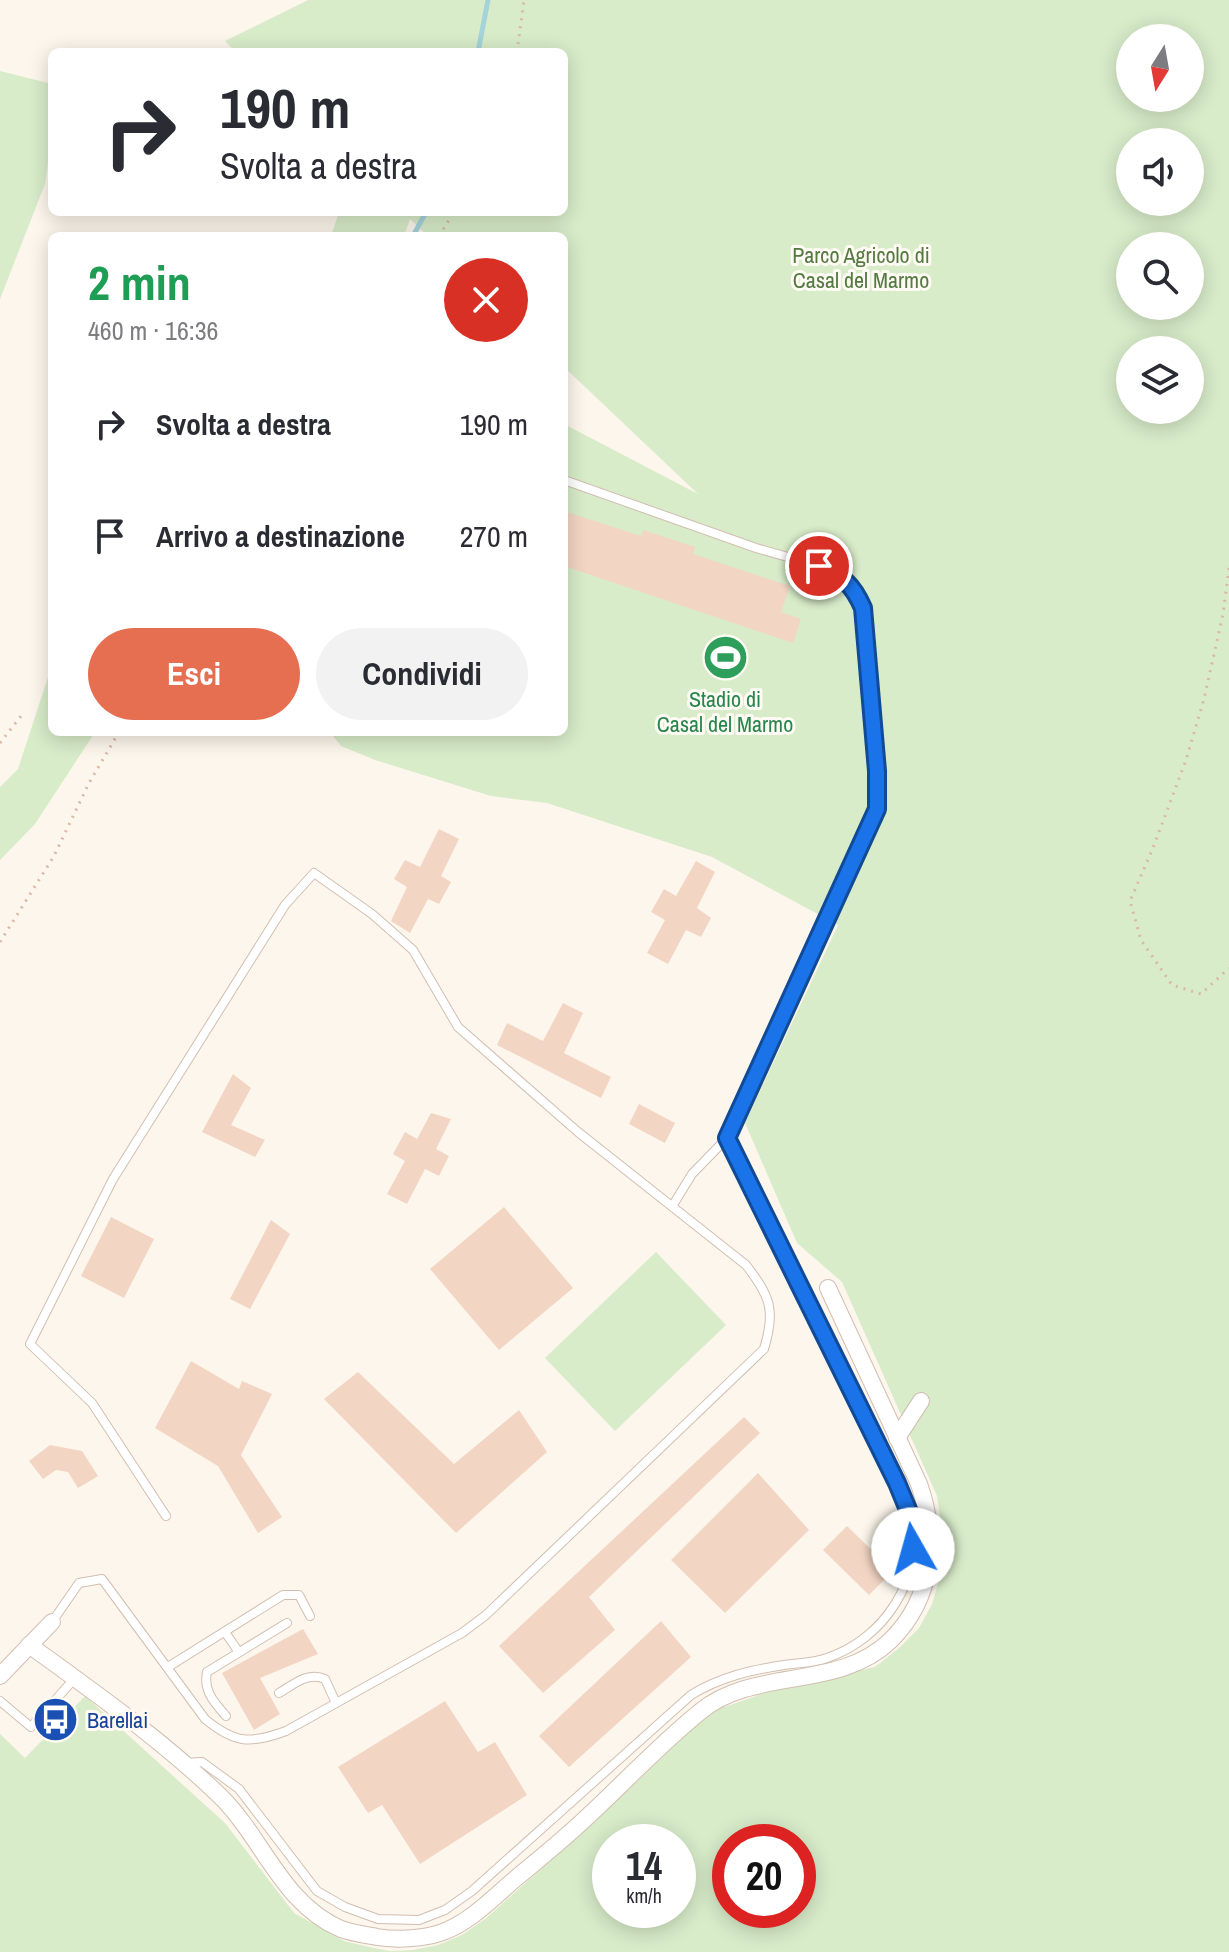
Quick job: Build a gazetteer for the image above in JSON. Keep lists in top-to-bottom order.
{
  "parks": ["Parco Agricolo di Casal del Marmo"],
  "places": {
    "sports": ["Stadio di Casal del Marmo"],
    "bus stop": ["Barellai"]
  },
  "north": "bottom",
  "page": {
    "turn": ["190 m", "Svolta a destra"],
    "heading": ["2 min", "460 m · 16:36"],
    "list": [
      {
        "name": "Svolta a destra",
        "value": "190 m"
      },
      {
        "name": "Arrivo a destinazione",
        "value": "270 m"
      }
    ],
    "buttons": ["Esci", "Condividi"],
    "speed": "14 km/h",
    "limit": "20"
  }
}
